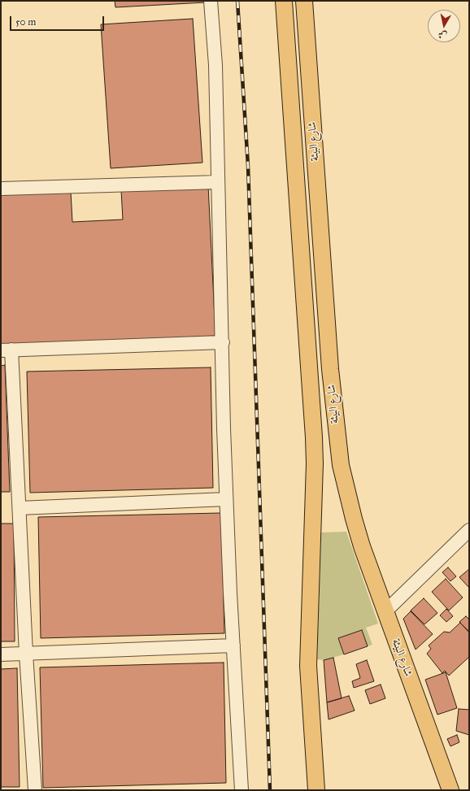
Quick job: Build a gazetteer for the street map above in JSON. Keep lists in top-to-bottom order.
{
  "streets": {
    "main road": ["شارع البيئة"]
  },
  "scale_bar": "50 m",
  "north": "bottom"
}
